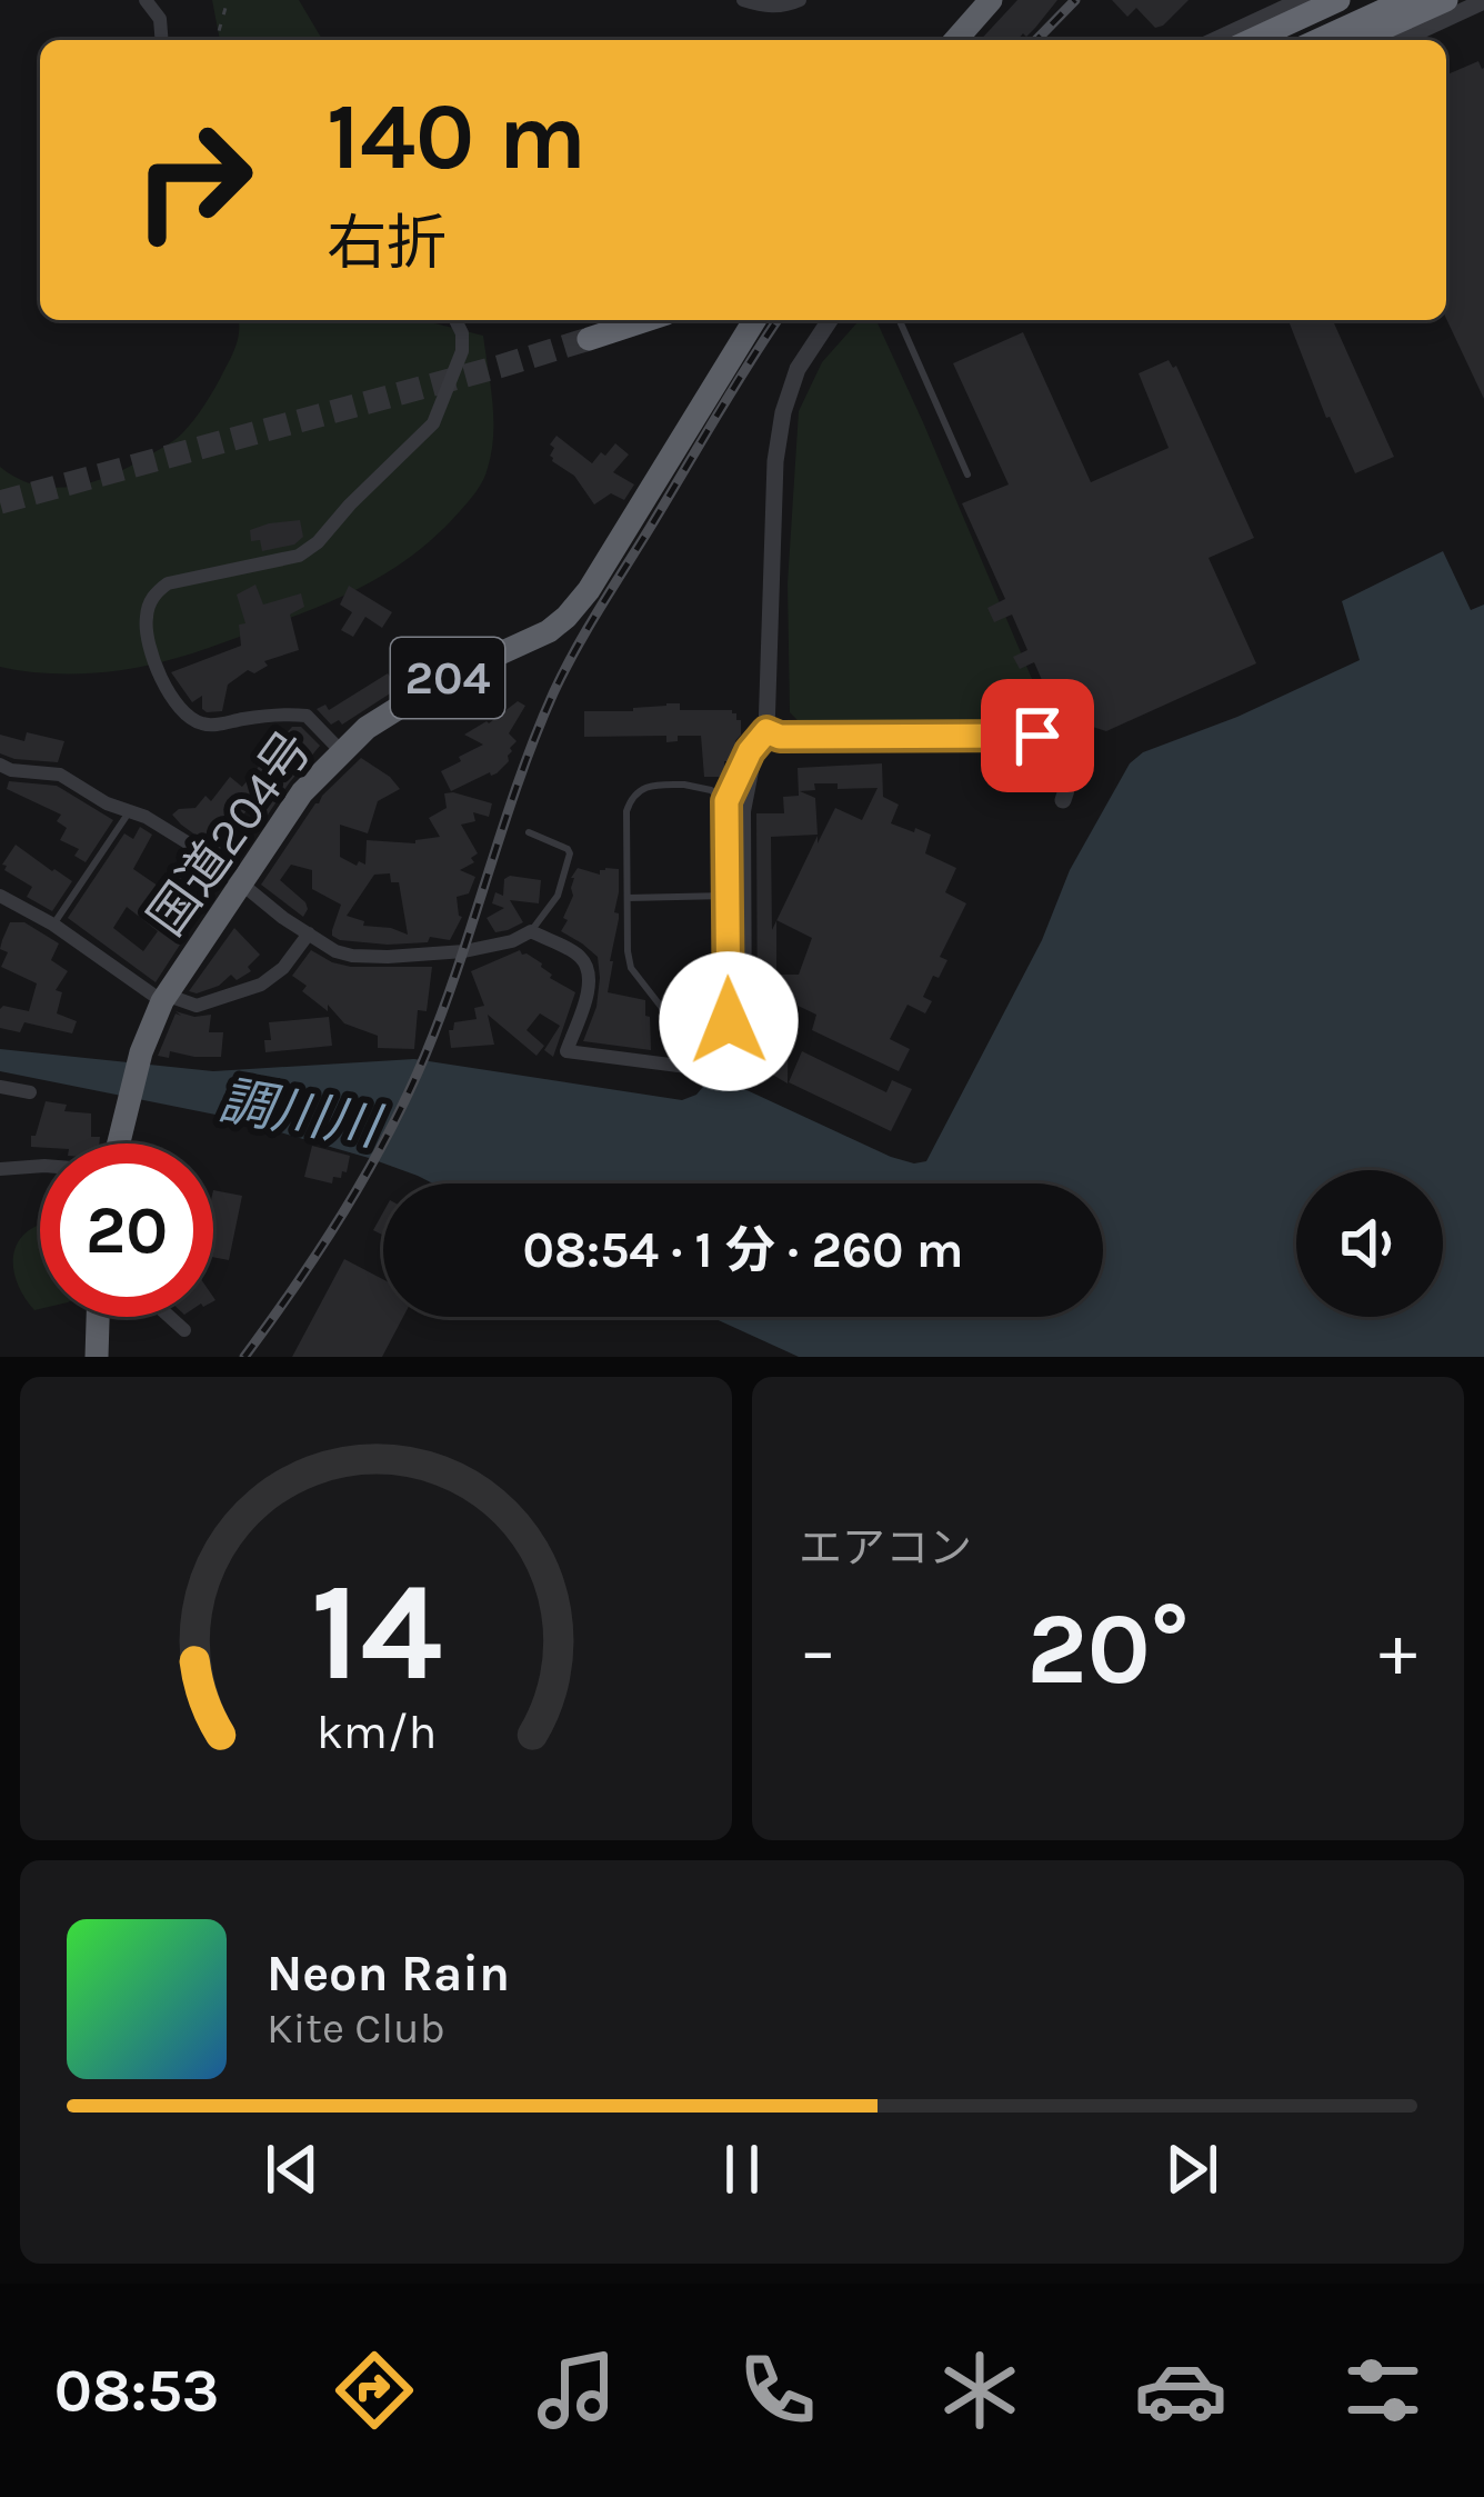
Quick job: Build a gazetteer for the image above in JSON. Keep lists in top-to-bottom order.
{
  "streets": {
    "highway": ["204", "国道204号"]
  },
  "water": ["調川川"],
  "page": {
    "turn": ["140 m", "右折"],
    "limit": "20",
    "trip": "08:54 · 1 分 · 260 m",
    "tile": "エアコン",
    "heat": ["−", "20°", "+"],
    "song": ["Neon Rain", "Kite Club"],
    "tabs": "08:53",
    "gauge": ["14", "km/h"]
  }
}
